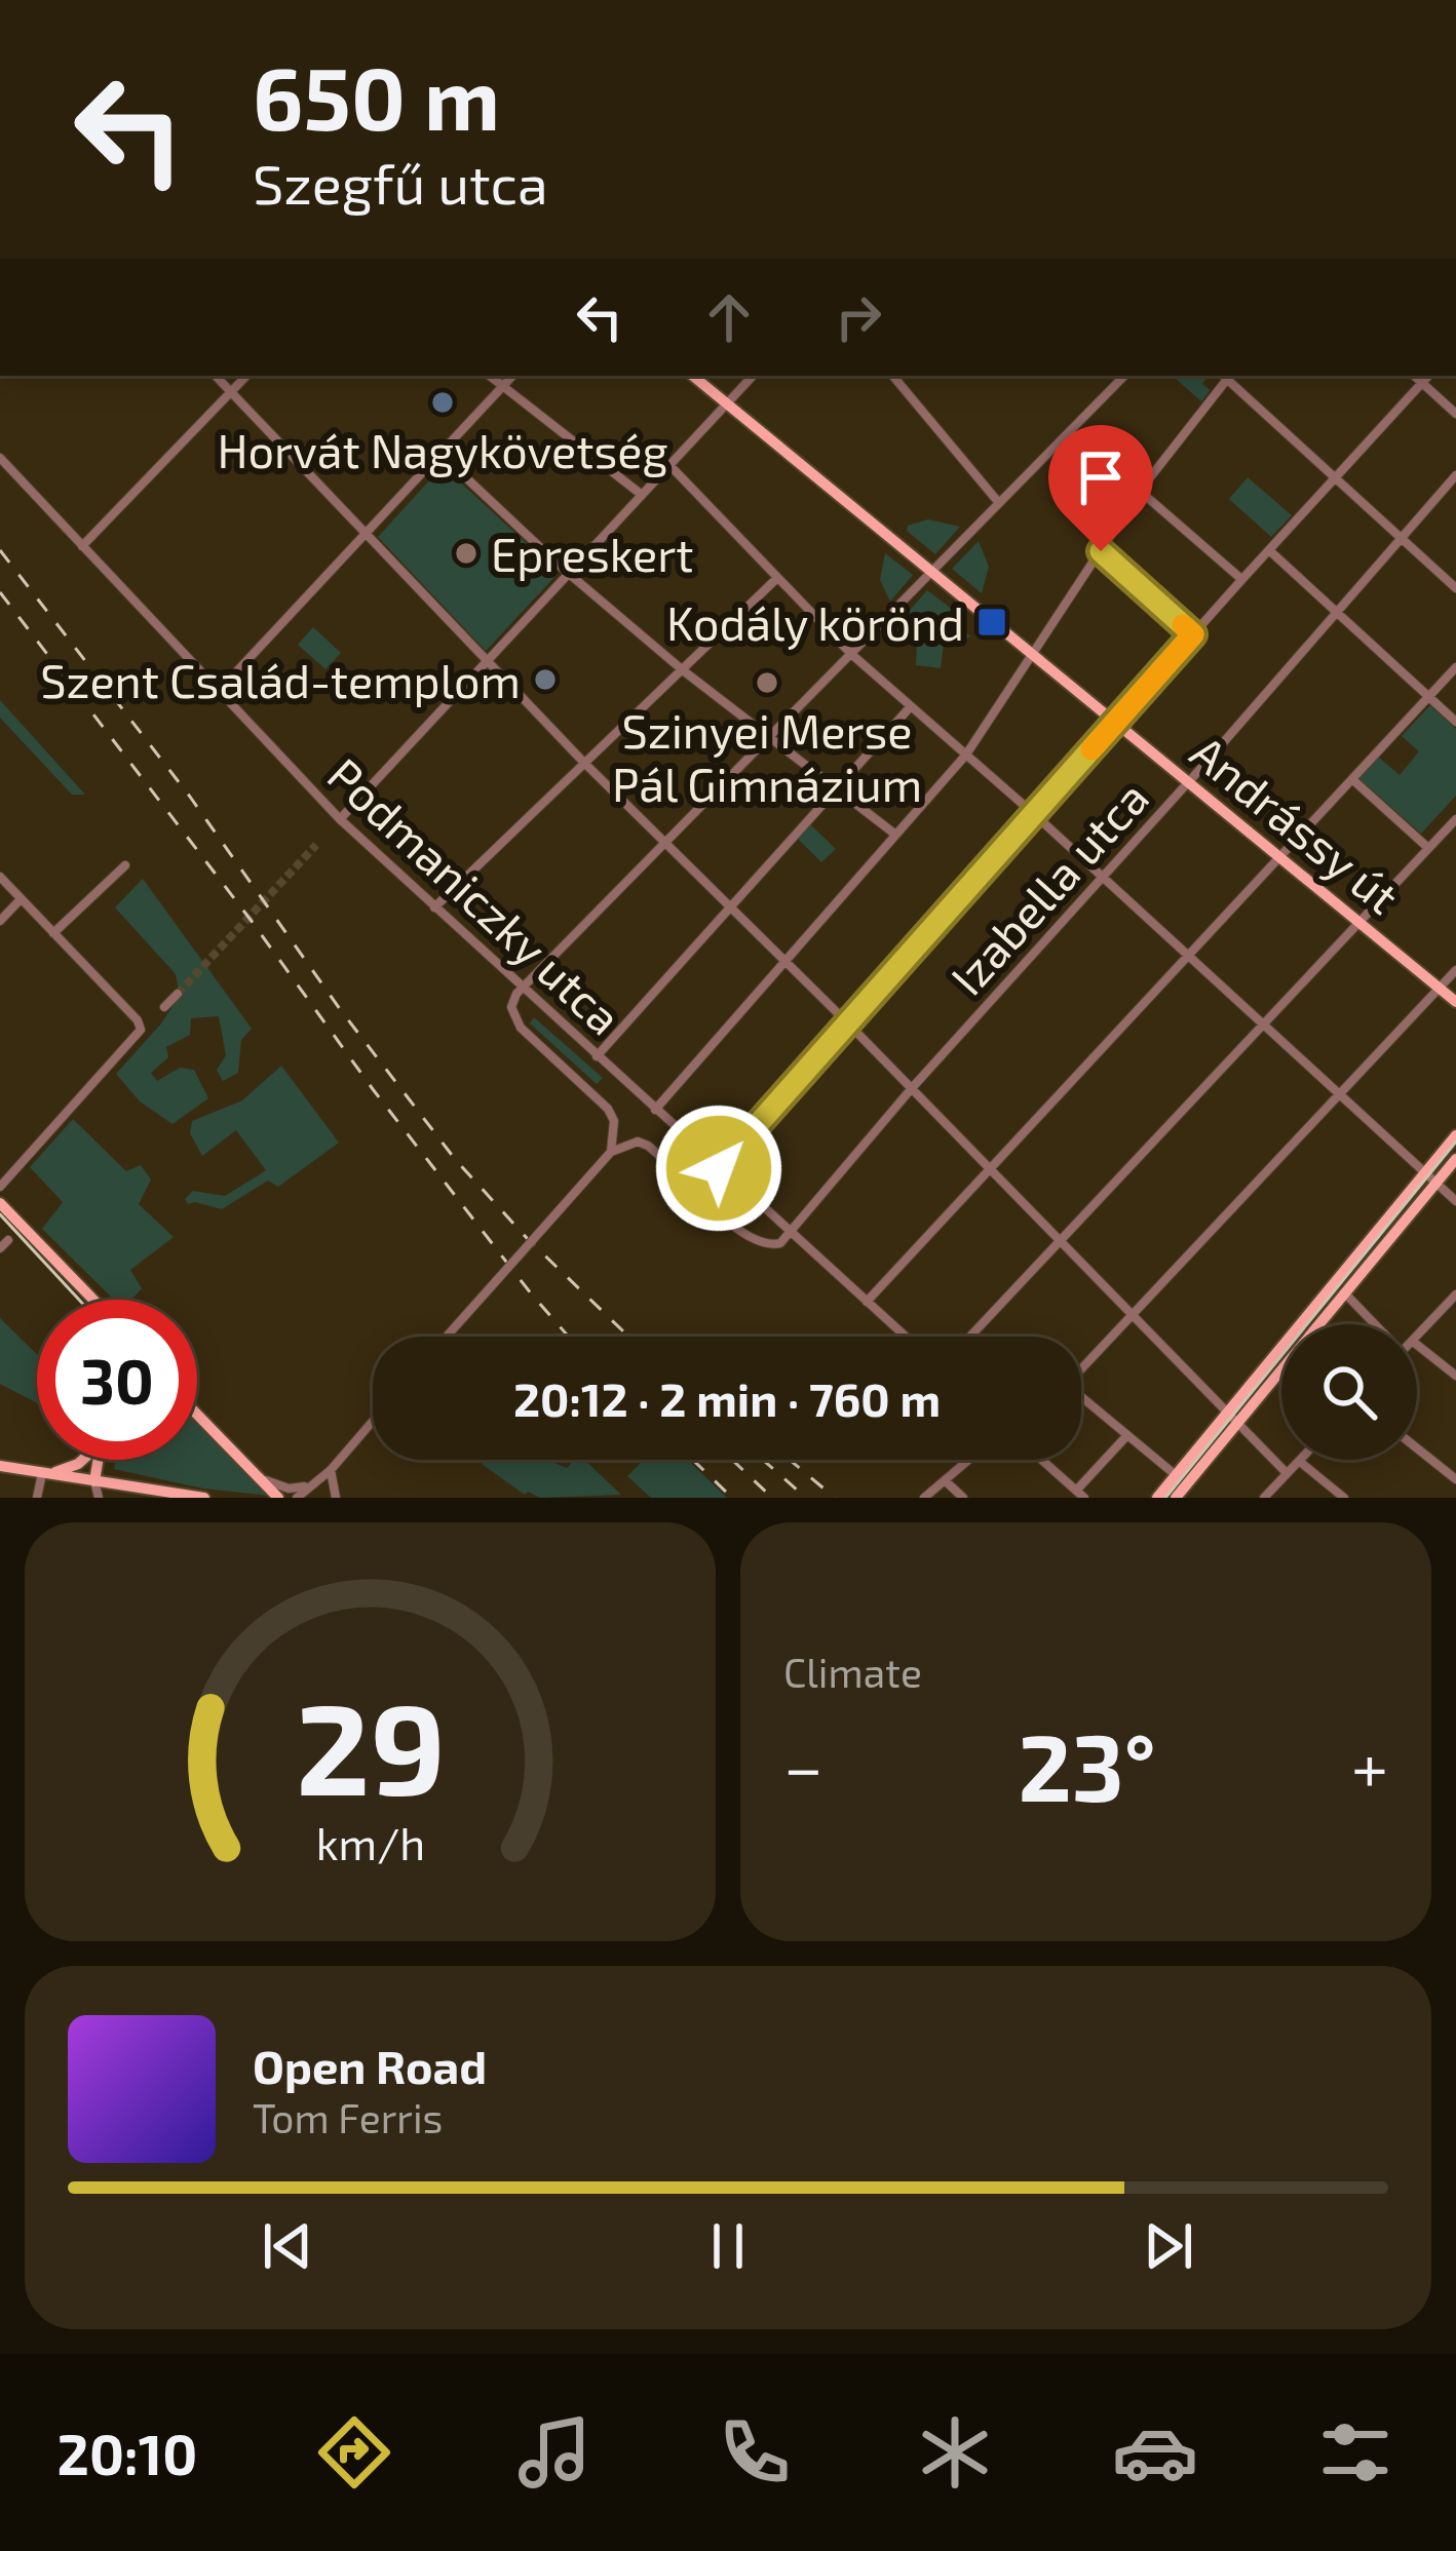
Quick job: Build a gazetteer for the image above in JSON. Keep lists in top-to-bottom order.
{
  "streets": {
    "main road": ["Andrássy út"],
    "street": ["Izabella utca", "Podmaniczky utca"]
  },
  "crossings": [
    ["Andrássy út", "Izabella utca"],
    ["Izabella utca", "Podmaniczky utca"]
  ],
  "places": {
    "other": [
      "Horvát Nagykövetség",
      "Epreskert",
      "Szent Család-templom",
      "Szinyei Merse Pál Gimnázium"
    ],
    "transit": ["Kodály körönd"]
  },
  "page": {
    "turn": ["650 m", "Szegfű utca"],
    "limit": "30",
    "trip": "20:12 · 2 min · 760 m",
    "tile": "Climate",
    "heat": ["−", "23°", "+"],
    "song": ["Open Road", "Tom Ferris"],
    "tabs": "20:10",
    "gauge": ["29", "km/h"]
  }
}
